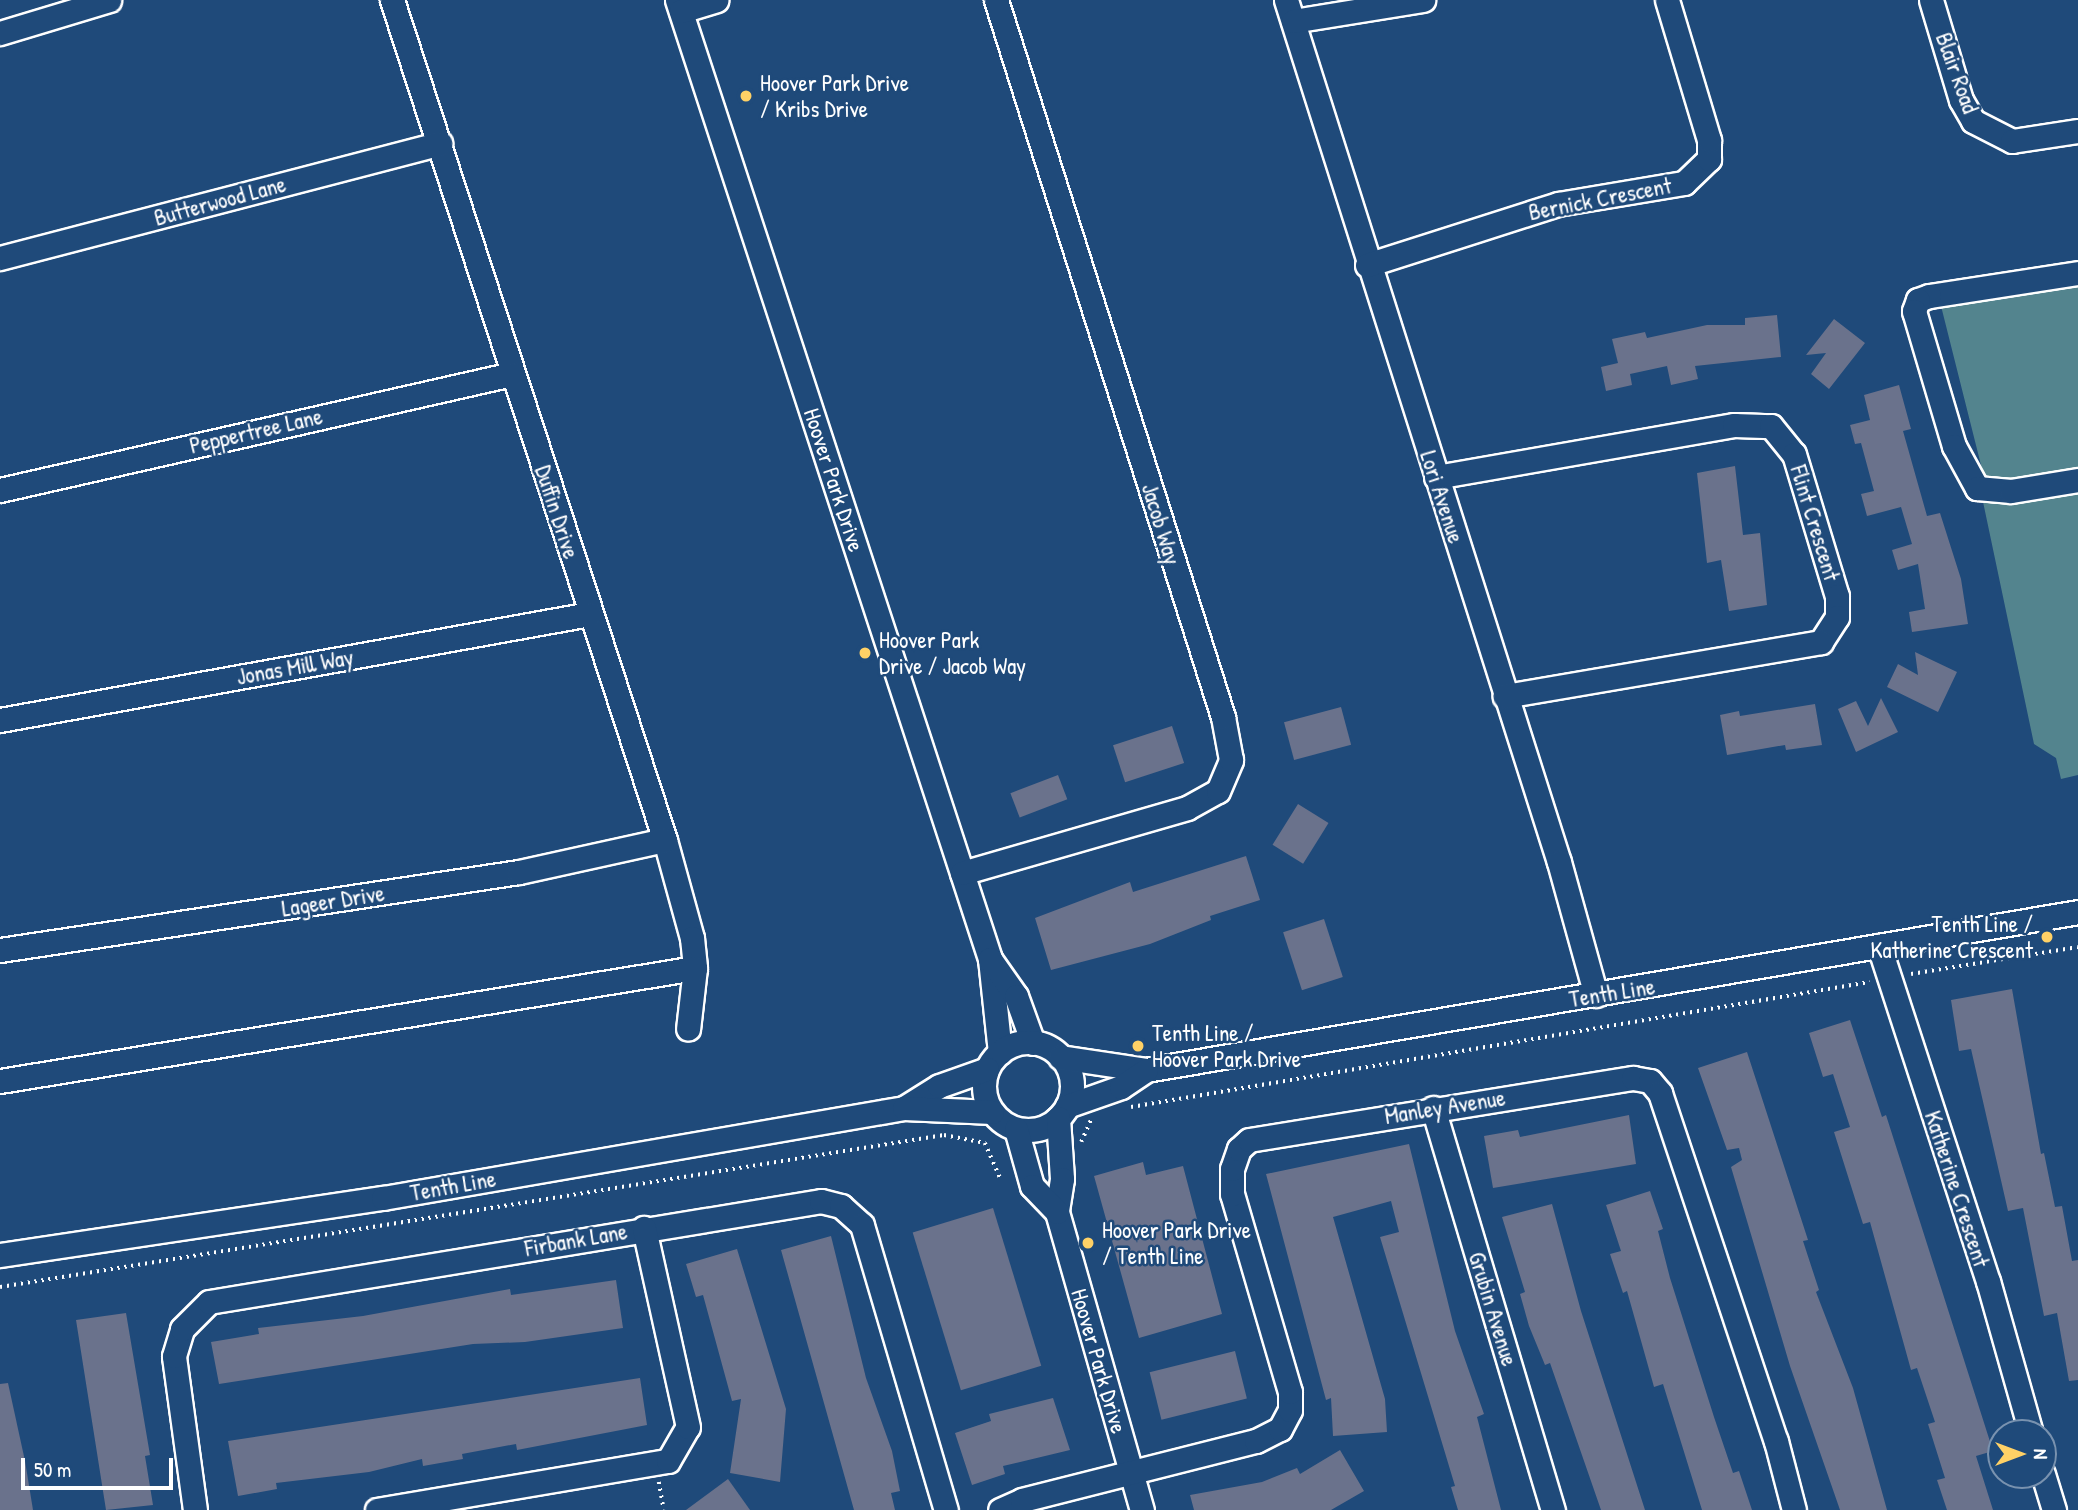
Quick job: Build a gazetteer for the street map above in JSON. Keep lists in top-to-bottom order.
{
  "streets": {
    "street": [
      "Blair Road",
      "Bernick Crescent",
      "Butterwood Lane",
      "Peppertree Lane",
      "Hoover Park Drive",
      "Lori Avenue",
      "Duffin Drive",
      "Flint Crescent",
      "Jacob Way",
      "Jonas Mill Way",
      "Lageer Drive",
      "Tenth Line",
      "Manley Avenue",
      "Katherine Crescent",
      "Firbank Lane",
      "Grubin Avenue"
    ]
  },
  "crossings": [
    ["Bernick Crescent", "Lori Avenue"],
    ["Butterwood Lane", "Duffin Drive"],
    ["Peppertree Lane", "Duffin Drive"],
    ["Hoover Park Drive", "Jacob Way"],
    ["Hoover Park Drive", "Tenth Line"],
    ["Hoover Park Drive", "Manley Avenue"],
    ["Lori Avenue", "Flint Crescent"],
    ["Lori Avenue", "Tenth Line"],
    ["Duffin Drive", "Jonas Mill Way"],
    ["Duffin Drive", "Lageer Drive"],
    ["Tenth Line", "Katherine Crescent"],
    ["Manley Avenue", "Grubin Avenue"]
  ],
  "places": [
    "Hoover Park Drive / Kribs Drive",
    "Hoover Park Drive / Jacob Way",
    "Tenth Line / Katherine Crescent",
    "Tenth Line / Hoover Park Drive",
    "Hoover Park Drive / Tenth Line"
  ],
  "scale_bar": "50 m",
  "north": "right"
}
